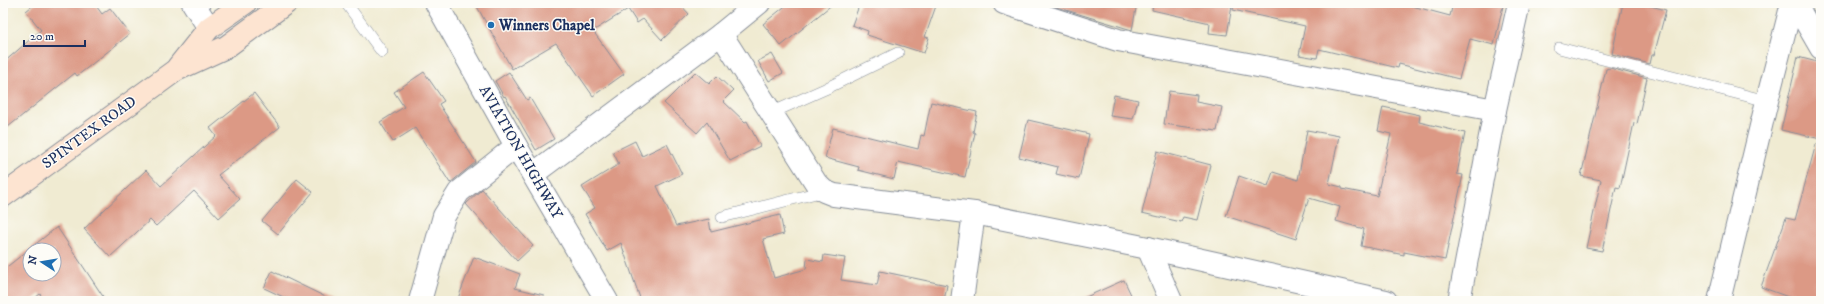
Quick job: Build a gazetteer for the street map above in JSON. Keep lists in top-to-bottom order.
{
  "streets": {
    "main road": ["SPINTEX ROAD"],
    "street": ["AVIATION HIGHWAY"]
  },
  "places": ["Winners Chapel"],
  "scale_bar": "20 m",
  "north": "left"
}
